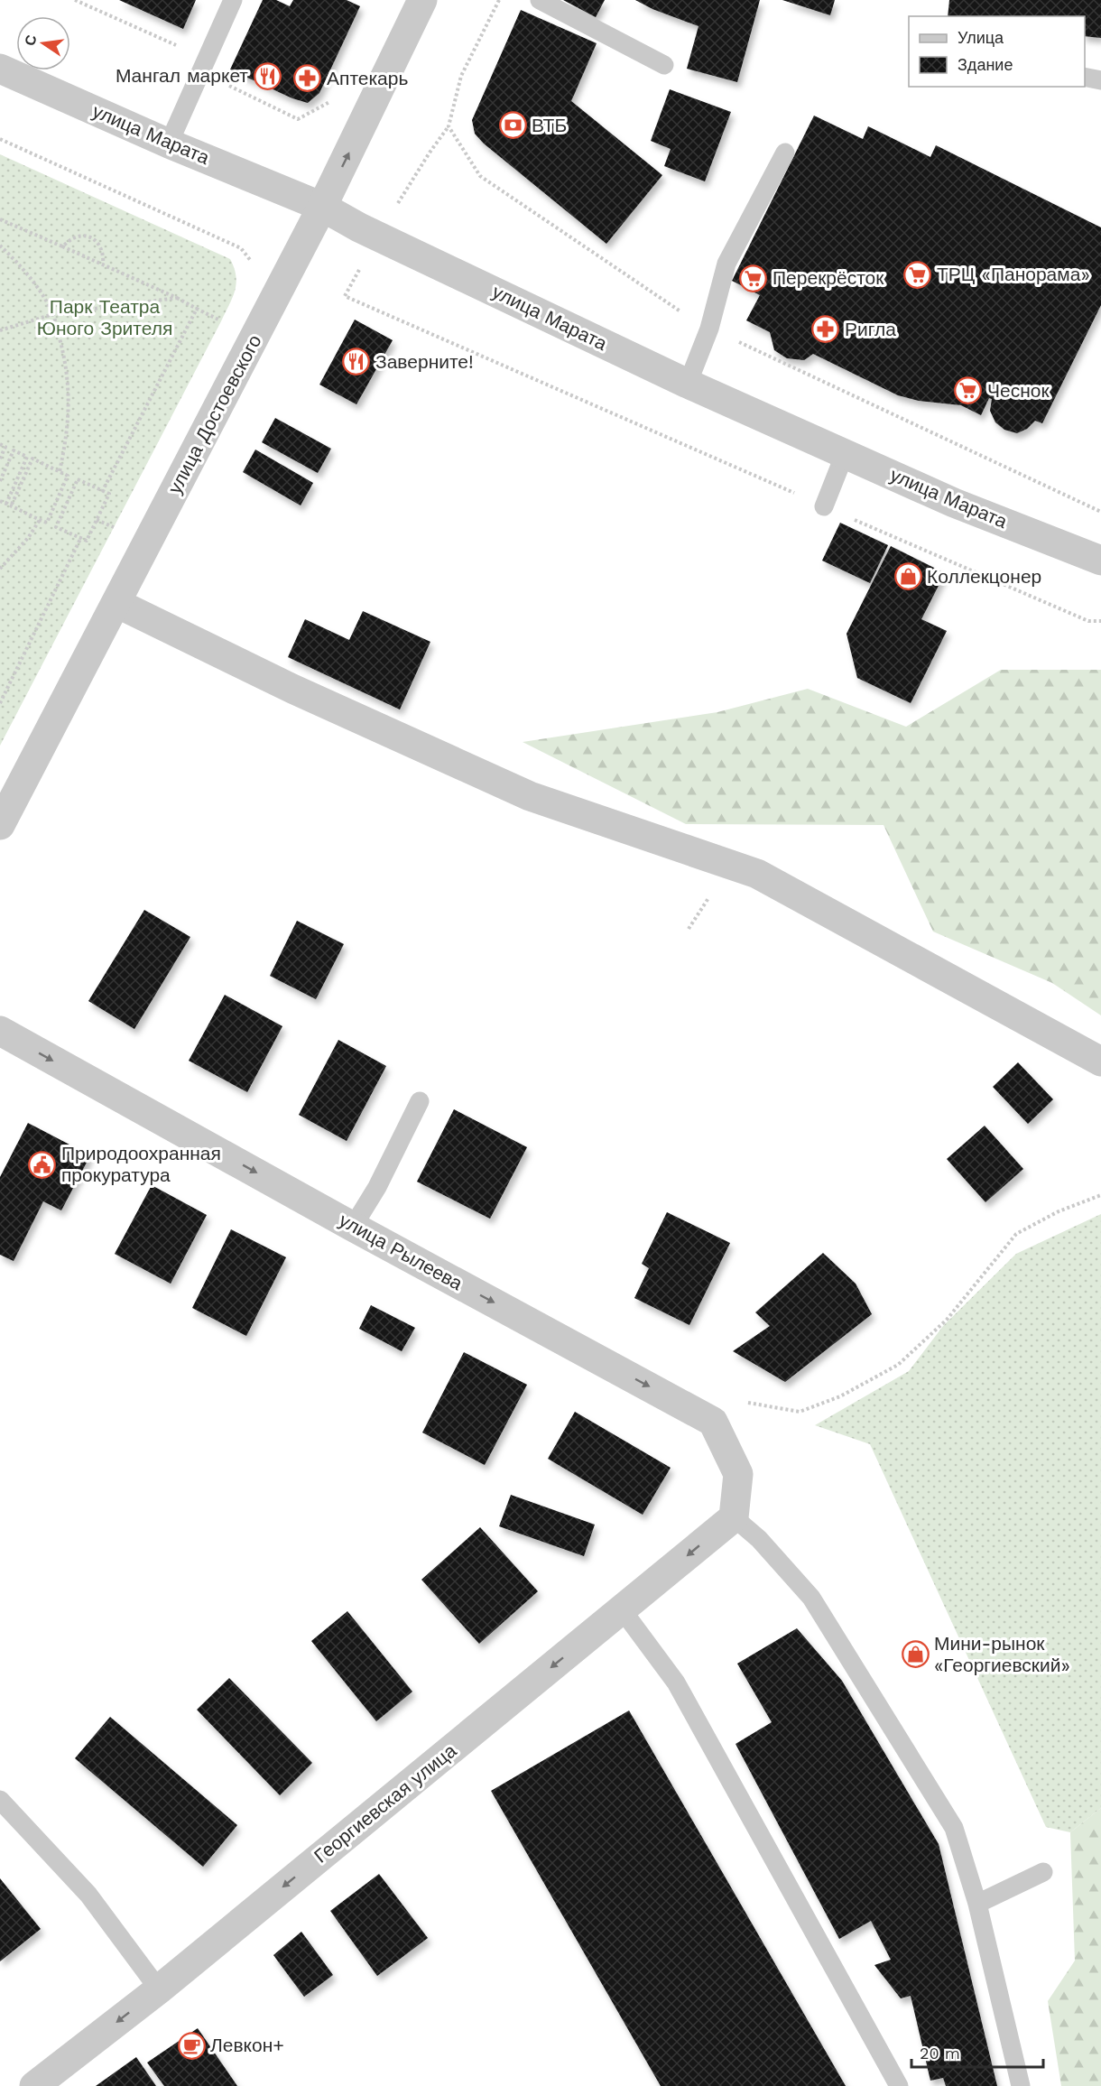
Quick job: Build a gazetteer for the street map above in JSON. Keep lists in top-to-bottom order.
{
  "streets": {
    "street": [
      "улица Марата",
      "улица Достоевского",
      "улица Рылеева",
      "Георгиевская улица"
    ]
  },
  "crossings": [
    ["улица Марата", "улица Достоевского"],
    ["улица Рылеева", "Георгиевская улица"]
  ],
  "one_way": ["улица Рылеева", "Георгиевская улица"],
  "parks": ["Парк Театра Юного Зрителя"],
  "places": {
    "restaurant": ["Мангал маркет", "Заверните!"],
    "pharmacy": ["Аптекарь", "Ригла"],
    "bank": ["ВТБ"],
    "supermarket": ["ТРЦ «Панорама»", "Перекрёсток", "Чеснок"],
    "shop": ["Коллекцонер", "Мини-рынок «Георгиевский»"],
    "public building": ["Природоохранная прокуратура"],
    "cafe": ["Левкон+"]
  },
  "legend": ["Улица", "Здание"],
  "scale_bar": "20 m",
  "north": "left"
}
